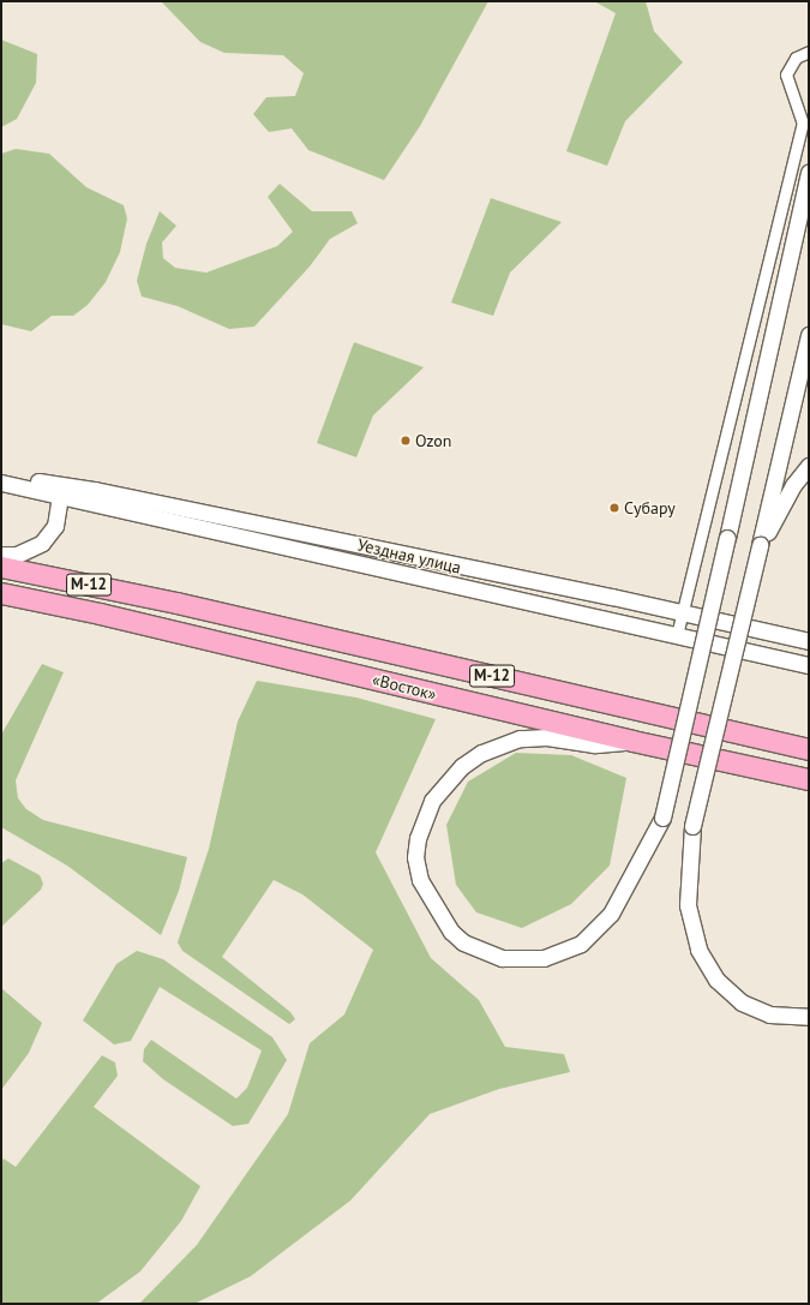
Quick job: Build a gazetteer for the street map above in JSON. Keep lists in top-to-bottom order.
{
  "streets": {
    "highway": ["М-12", "«Восток»"],
    "street": ["Уездная улица"]
  },
  "places": ["Ozon", "Субару"]
}
